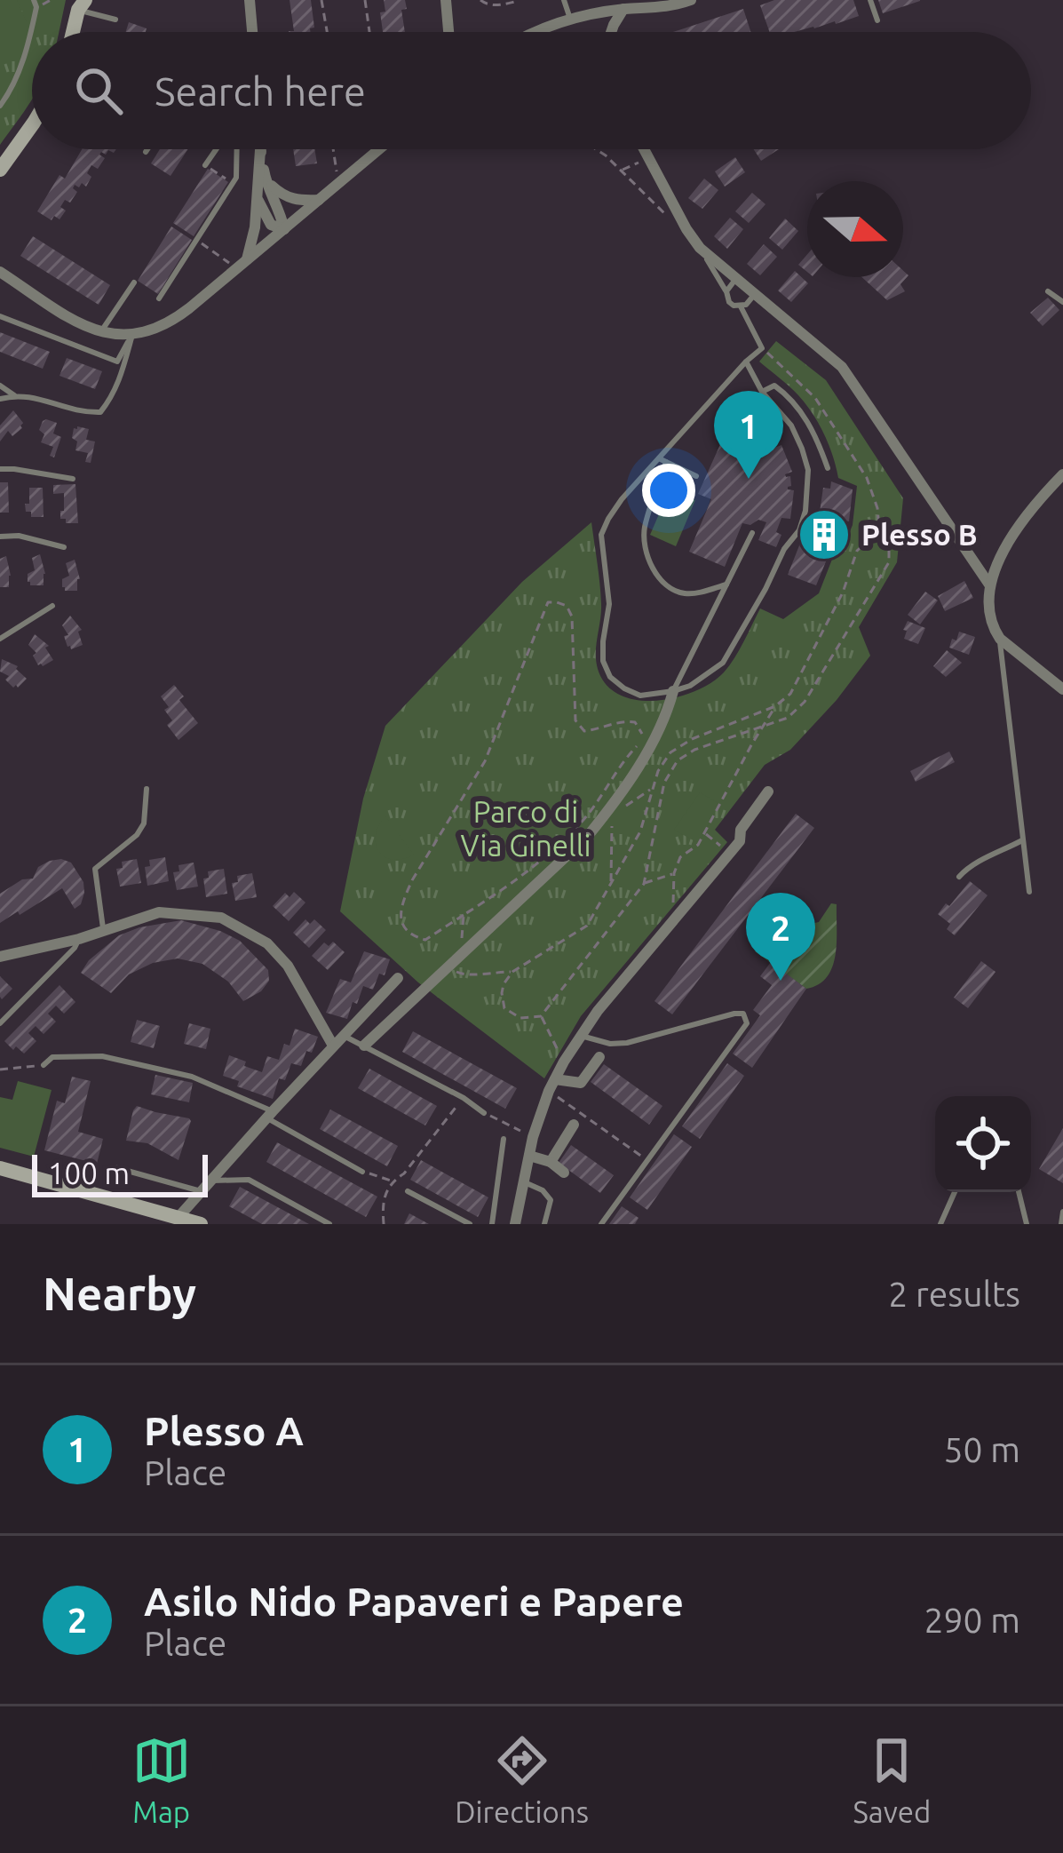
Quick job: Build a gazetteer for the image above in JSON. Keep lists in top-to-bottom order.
{
  "parks": ["Parco di Via Ginelli"],
  "places": {
    "building": ["Plesso B"]
  },
  "scale_bar": "100 m",
  "north": "right",
  "page": {
    "search": "Search here",
    "pins": ["1", "2"],
    "scale": "100 m",
    "heading": ["Nearby", "2 results"],
    "list": [
      {
        "mark": "1",
        "name": "Plesso A",
        "note": "Place",
        "value": "50 m"
      },
      {
        "mark": "2",
        "name": "Asilo Nido Papaveri e Papere",
        "note": "Place",
        "value": "290 m"
      }
    ],
    "nav": ["Map", "Directions", "Saved"]
  }
}
